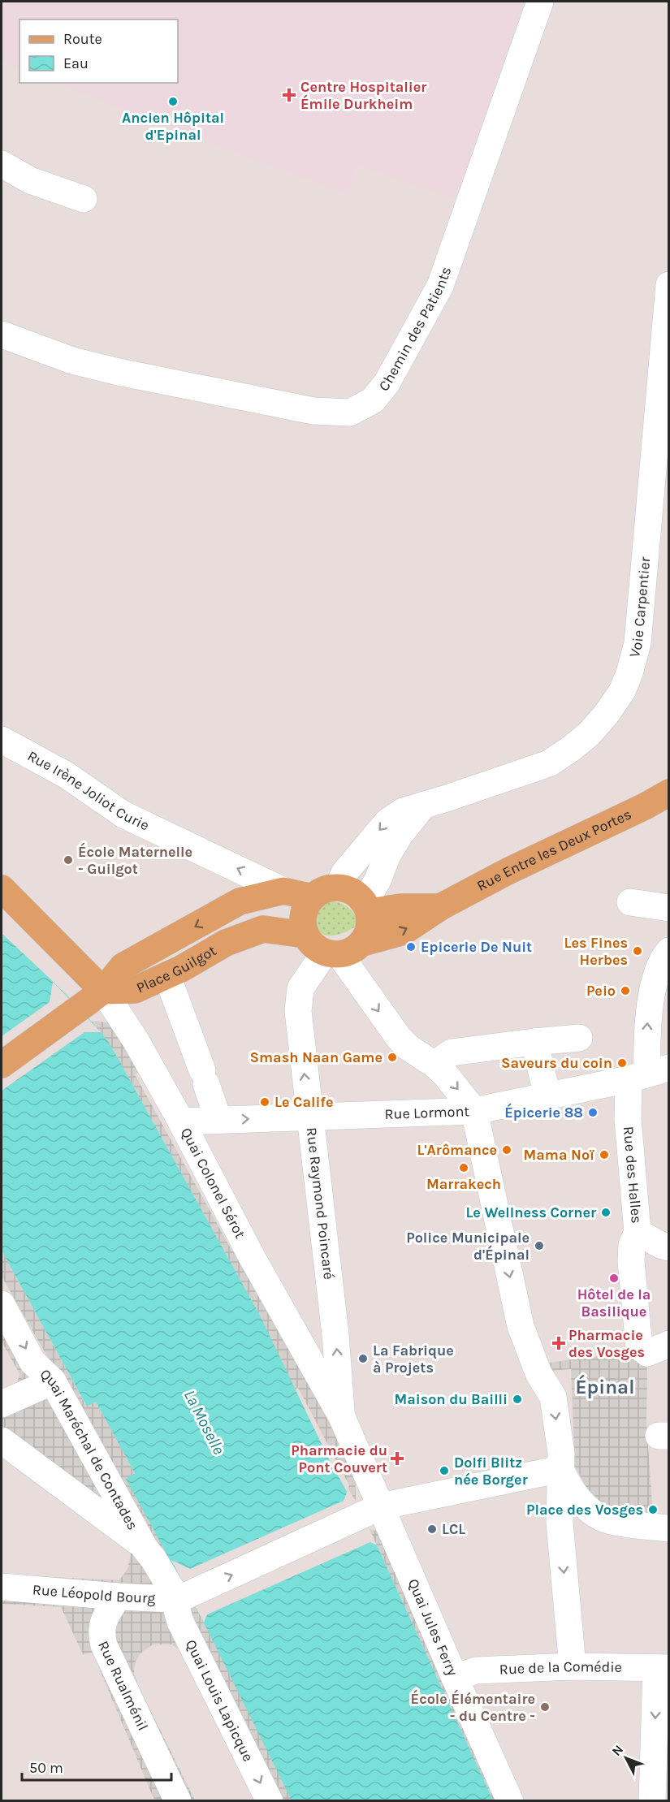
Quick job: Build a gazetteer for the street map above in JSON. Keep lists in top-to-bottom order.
{
  "streets": {
    "main road": ["Rue Entre les Deux Portes", "Place Guilgot", "Quai Colonel Sérot"],
    "street": [
      "Chemin des Patients",
      "Voie Carpentier",
      "Rue Irène Joliot Curie",
      "Rue Lormont",
      "Rue des Halles",
      "Rue Raymond Poincaré",
      "Quai Maréchal de Contades",
      "Rue Léopold Bourg",
      "Quai Jules Ferry",
      "Rue de la Comédie",
      "Rue Rualménil",
      "Quai Louis Lapicque"
    ]
  },
  "crossings": [
    ["Voie Carpentier", "Rue Entre les Deux Portes"],
    ["Voie Carpentier", "Place Guilgot"],
    ["Voie Carpentier", "Rue Raymond Poincaré"],
    ["Rue Irène Joliot Curie", "Place Guilgot"],
    ["Rue Entre les Deux Portes", "Place Guilgot"],
    ["Rue Entre les Deux Portes", "Rue Raymond Poincaré"],
    ["Place Guilgot", "Quai Colonel Sérot"],
    ["Place Guilgot", "Rue Raymond Poincaré"],
    ["Rue Lormont", "Rue des Halles"],
    ["Rue Lormont", "Quai Colonel Sérot"],
    ["Rue Lormont", "Rue Raymond Poincaré"],
    ["Quai Colonel Sérot", "Rue Raymond Poincaré"],
    ["Quai Colonel Sérot", "Quai Jules Ferry"],
    ["Quai Maréchal de Contades", "Rue Léopold Bourg"],
    ["Quai Maréchal de Contades", "Quai Louis Lapicque"],
    ["Rue Léopold Bourg", "Rue Rualménil"],
    ["Rue Léopold Bourg", "Quai Louis Lapicque"],
    ["Quai Jules Ferry", "Rue de la Comédie"]
  ],
  "one_way": ["Rue Irène Joliot Curie", "Quai Louis Lapicque"],
  "districts": ["Épinal"],
  "water": ["La Moselle"],
  "places": {
    "health": ["Centre Hospitalier Émile Durkheim", "Pharmacie des Vosges", "Pharmacie du Pont Couvert"],
    "other": [
      "Ancien Hôpital d'Epinal",
      "École Maternelle - Guilgot",
      "Epicerie De Nuit",
      "Les Fines Herbes",
      "Peio",
      "Smash Naan Game",
      "Saveurs du coin",
      "Le Calife",
      "Épicerie 88",
      "L'Arômance",
      "Mama Noï",
      "Marrakech",
      "Le Wellness Corner",
      "Police Municipale d'Épinal",
      "Hôtel de la Basilique",
      "La Fabrique à Projets",
      "Maison du Bailli",
      "Dolfi Blitz née Borger",
      "Place des Vosges",
      "LCL",
      "École Élémentaire - du Centre -"
    ]
  },
  "legend": ["Route", "Eau"],
  "scale_bar": "50 m",
  "north": "top left"
}
